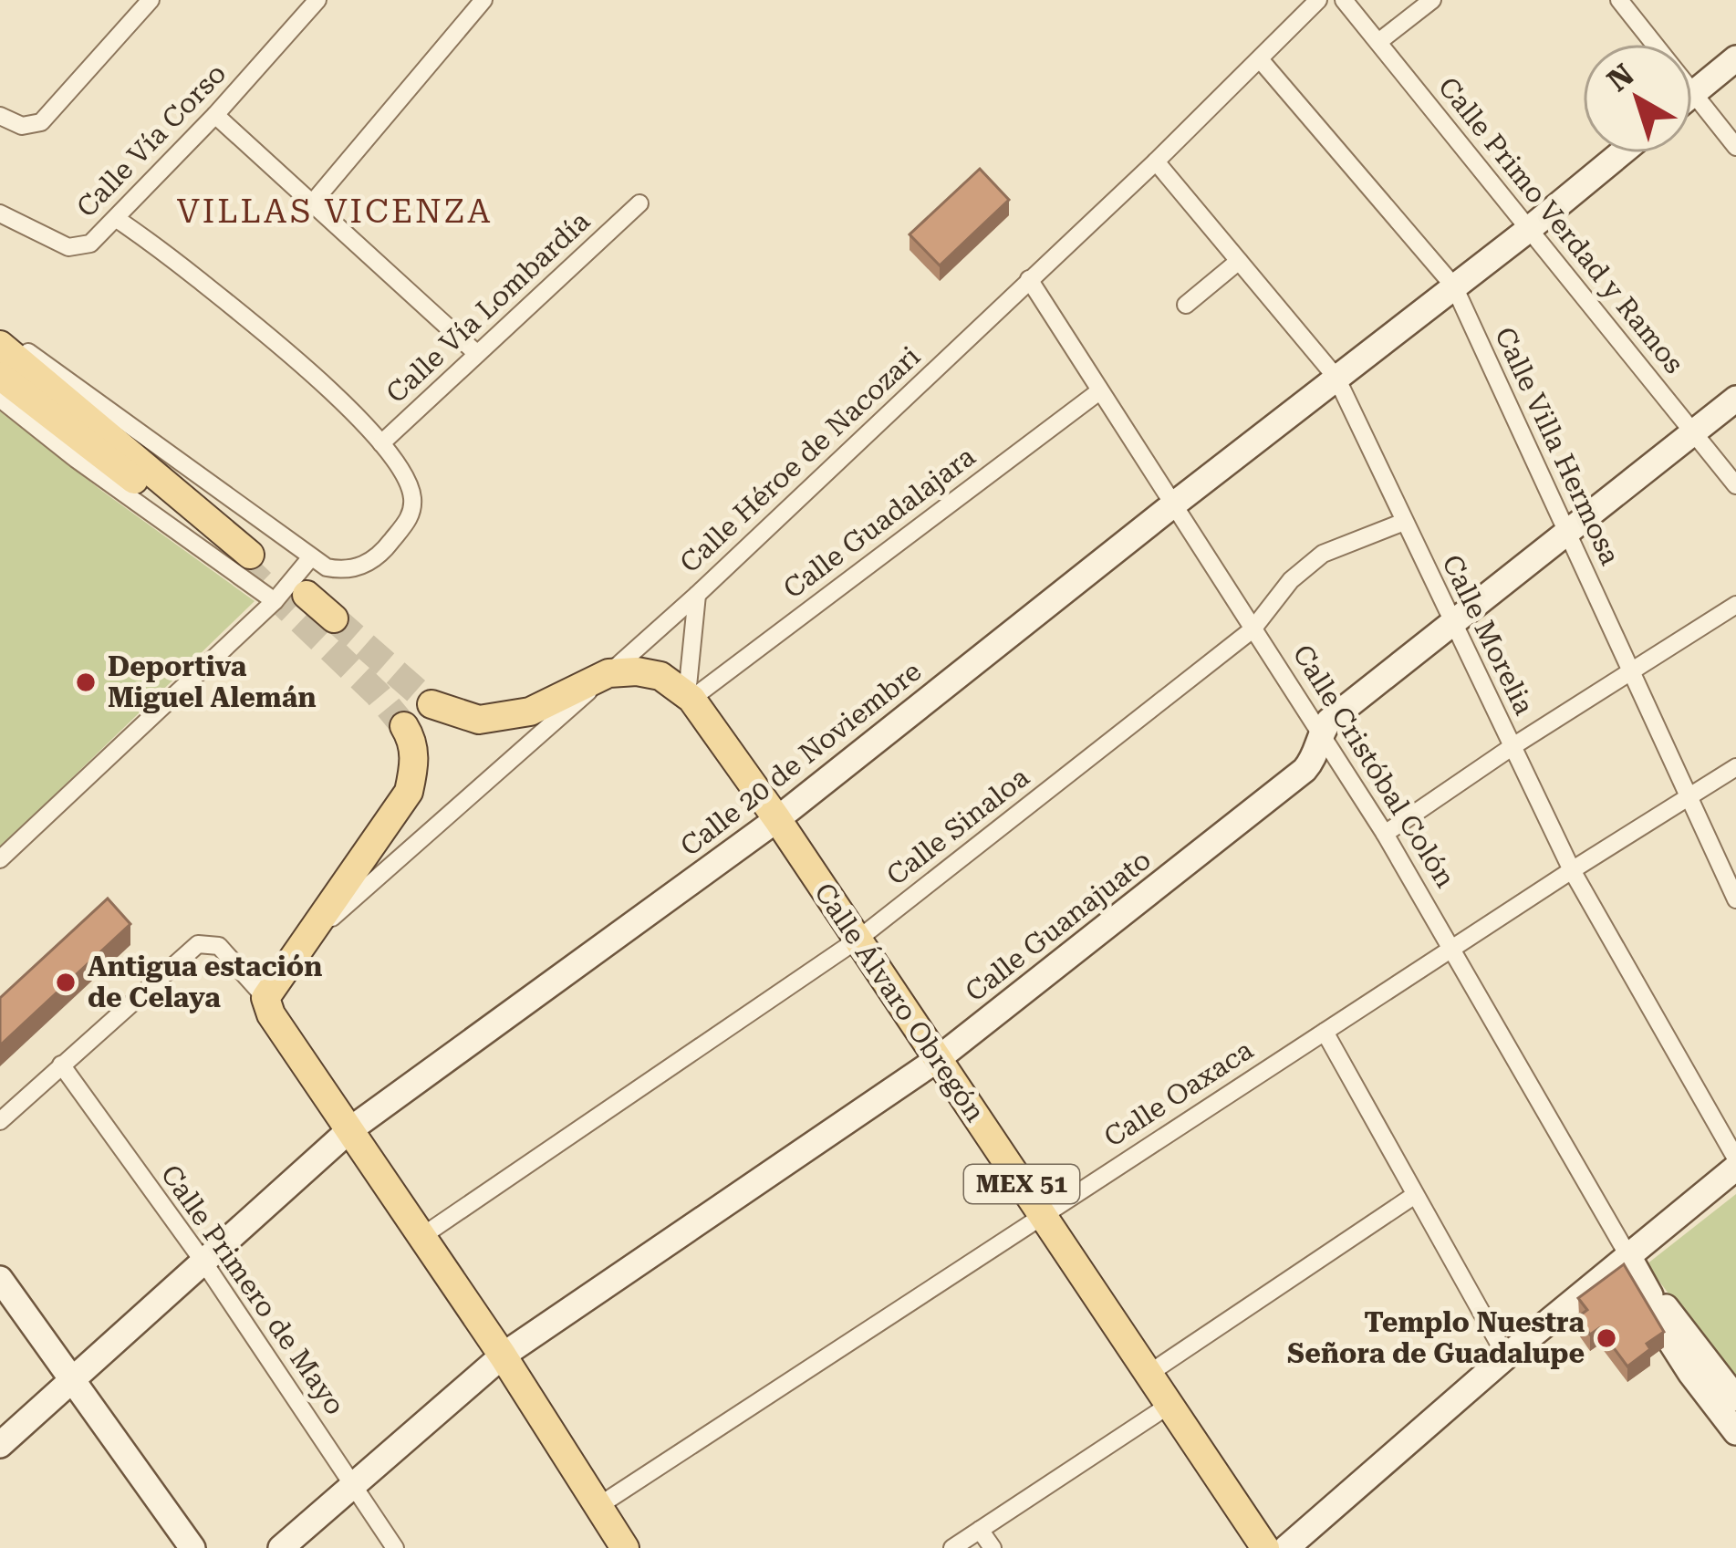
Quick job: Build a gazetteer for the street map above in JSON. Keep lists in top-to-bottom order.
{
  "streets": {
    "main road": ["Calle Álvaro Obregón", "MEX 51"],
    "street": [
      "Calle Vía Corso",
      "Calle Primo Verdad y Ramos",
      "Calle Vía Lombardía",
      "Calle Villa Hermosa",
      "Calle Héroe de Nacozari",
      "Calle Guadalajara",
      "Calle Morelia",
      "Calle 20 de Noviembre",
      "Calle Cristóbal Colón",
      "Calle Sinaloa",
      "Calle Guanajuato",
      "Calle Oaxaca",
      "Calle Primero de Mayo"
    ]
  },
  "crossings": [
    ["Calle Primo Verdad y Ramos", "Calle 20 de Noviembre"],
    ["Calle Primo Verdad y Ramos", "Calle Guanajuato"],
    ["Calle Villa Hermosa", "Calle Héroe de Nacozari"],
    ["Calle Villa Hermosa", "Calle 20 de Noviembre"],
    ["Calle Villa Hermosa", "Calle Guanajuato"],
    ["Calle Villa Hermosa", "Calle Oaxaca"],
    ["Calle Héroe de Nacozari", "Calle Morelia"],
    ["Calle Héroe de Nacozari", "Calle Cristóbal Colón"],
    ["Calle Héroe de Nacozari", "Calle Álvaro Obregón"],
    ["Calle Guadalajara", "Calle Cristóbal Colón"],
    ["Calle Guadalajara", "Calle Álvaro Obregón"],
    ["Calle Morelia", "Calle 20 de Noviembre"],
    ["Calle Morelia", "Calle Sinaloa"],
    ["Calle Morelia", "Calle Guanajuato"],
    ["Calle Morelia", "Calle Oaxaca"],
    ["Calle 20 de Noviembre", "Calle Cristóbal Colón"],
    ["Calle 20 de Noviembre", "Calle Álvaro Obregón"],
    ["Calle 20 de Noviembre", "Calle Primero de Mayo"],
    ["Calle Cristóbal Colón", "Calle Sinaloa"],
    ["Calle Cristóbal Colón", "Calle Guanajuato"],
    ["Calle Cristóbal Colón", "Calle Oaxaca"],
    ["Calle Sinaloa", "Calle Álvaro Obregón"],
    ["Calle Guanajuato", "Calle Álvaro Obregón"],
    ["Calle Guanajuato", "Calle Primero de Mayo"],
    ["Calle Álvaro Obregón", "Calle Oaxaca"]
  ],
  "districts": ["VILLAS VICENZA"],
  "places": ["Deportiva Miguel Alemán", "Antigua estación de Celaya", "Templo Nuestra Señora de Guadalupe"],
  "north": "top left"
}
